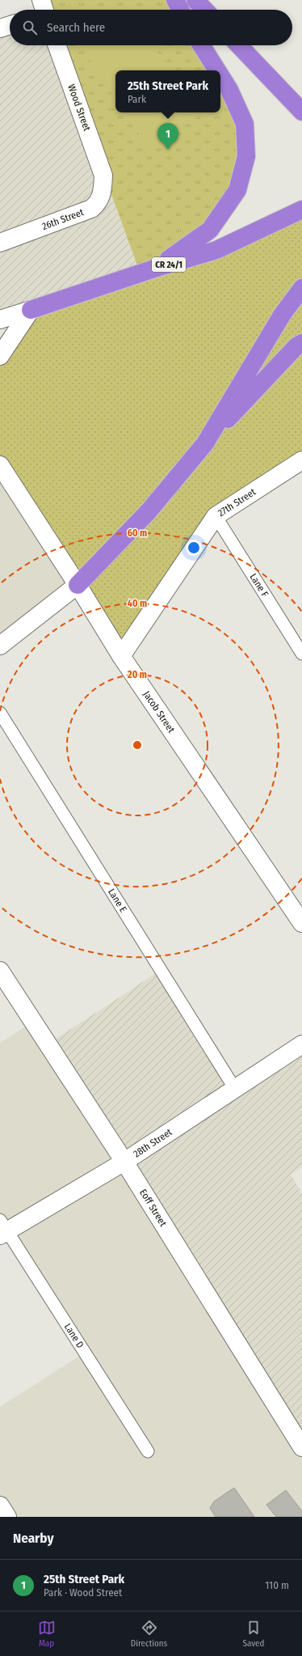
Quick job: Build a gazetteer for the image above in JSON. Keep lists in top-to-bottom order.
{
  "streets": {
    "highway": ["CR 24/1"],
    "street": [
      "Wood Street",
      "26th Street",
      "27th Street",
      "Jacob Street",
      "28th Street",
      "Eoff Street"
    ],
    "lane": ["Lane F", "Lane E", "Lane D"]
  },
  "crossings": [
    ["Wood Street", "26th Street"],
    ["27th Street", "Lane F"],
    ["27th Street", "Jacob Street"],
    ["Lane E", "28th Street"],
    ["28th Street", "Eoff Street"],
    ["28th Street", "Lane D"]
  ],
  "page": {
    "search": "Search here",
    "popup": ["25th Street Park", "Park"],
    "pins": "1",
    "heading": "Nearby",
    "list": [
      {
        "mark": "1",
        "name": "25th Street Park",
        "note": "Park · Wood Street",
        "value": "110 m"
      }
    ],
    "nav": ["Map", "Directions", "Saved"]
  },
  "rings": ["60 m", "40 m", "20 m"]
}
